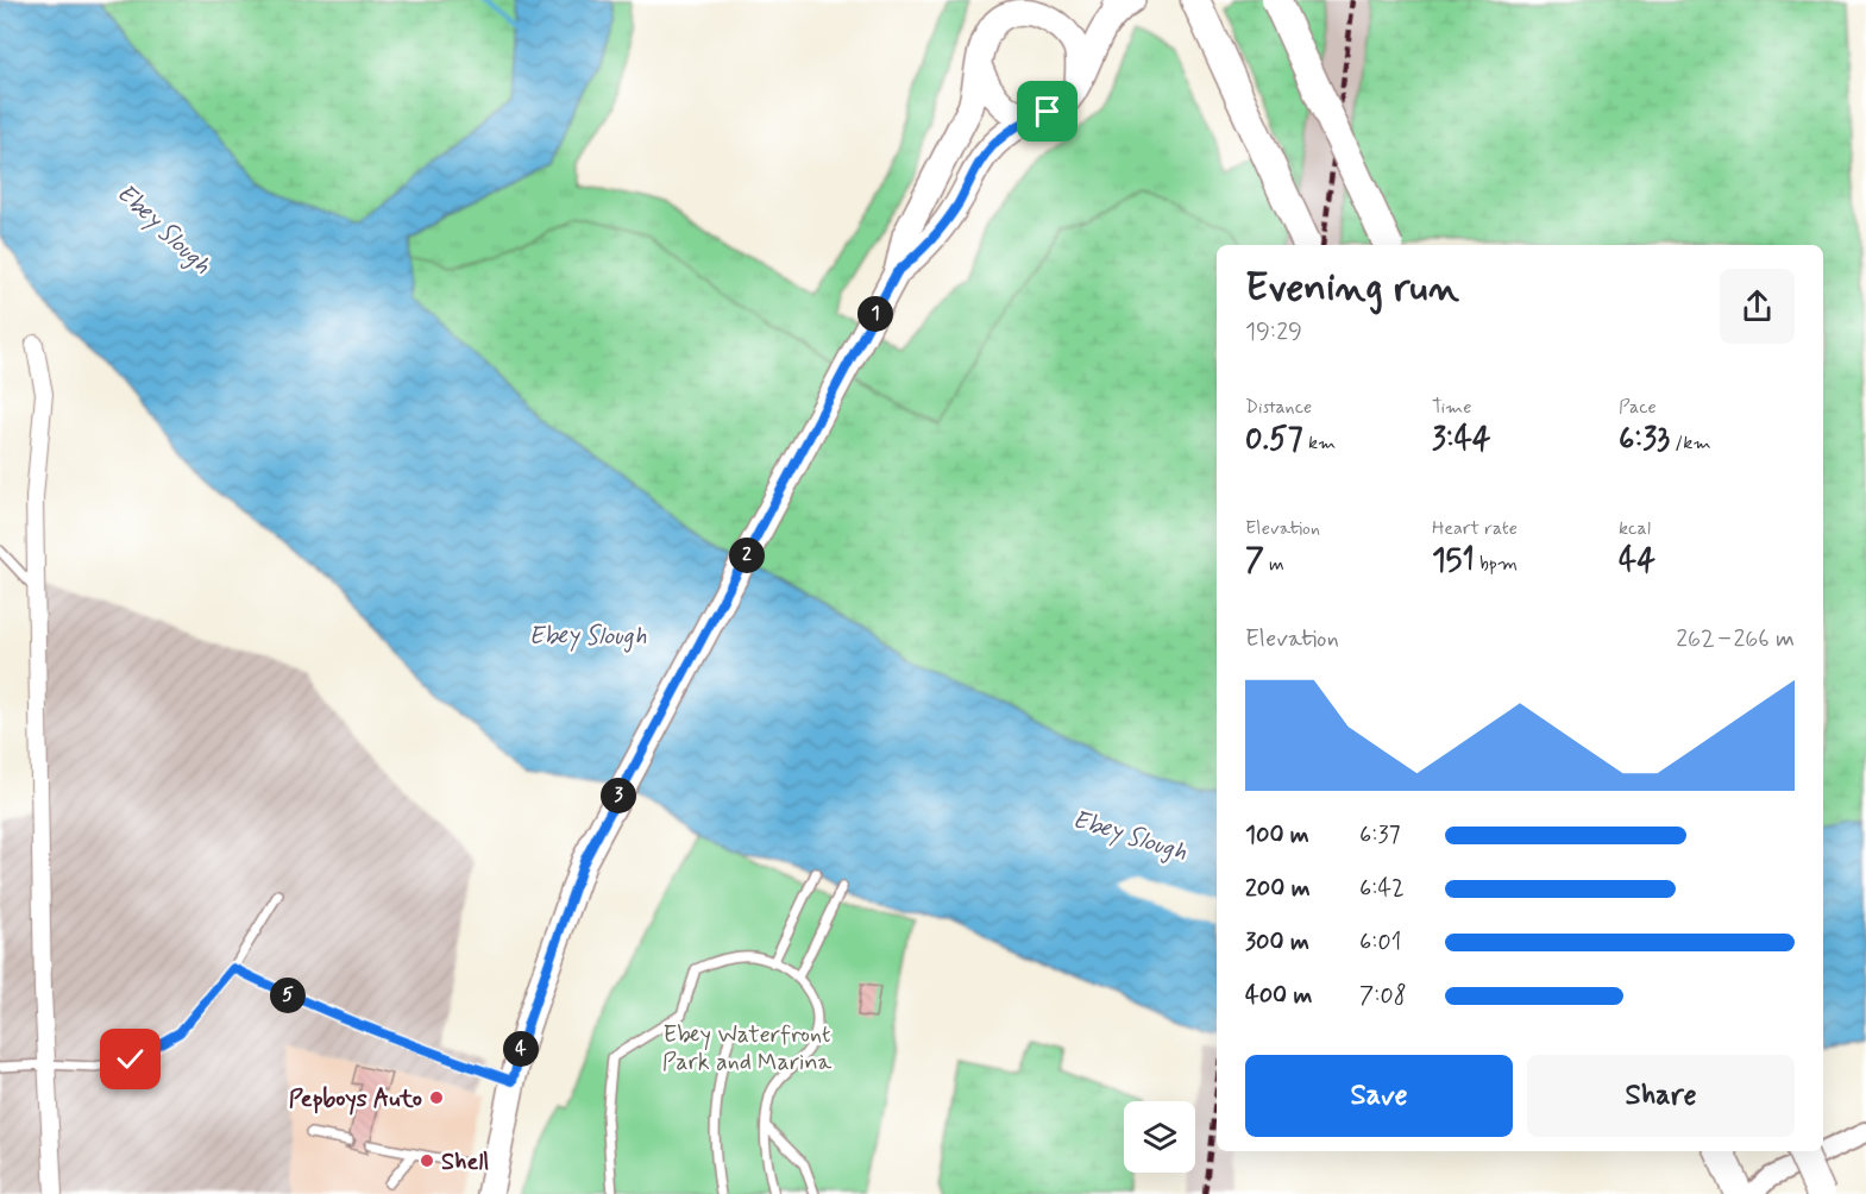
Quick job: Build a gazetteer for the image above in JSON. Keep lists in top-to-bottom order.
{
  "water": ["Ebey Slough"],
  "parks": ["Ebey Waterfront Park and Marina"],
  "places": ["Pepboys Auto", "Shell"],
  "page": {
    "heading": ["Evening run", "19:29"],
    "pins": [
      "1",
      "2",
      "3",
      "5",
      "4"
    ],
    "stats": [
      ["Distance", "0.57 km"],
      ["Time", "3:44"],
      ["Pace", "6:33 /km"],
      ["Elevation", "7 m"],
      ["Heart rate", "151 bpm"],
      ["kcal", "44"]
    ],
    "chart": ["Elevation", "262–266 m"],
    "list": [
      {
        "name": "100 m",
        "note": "6:37"
      },
      {
        "name": "200 m",
        "note": "6:42"
      },
      {
        "name": "300 m",
        "note": "6:01"
      },
      {
        "name": "400 m",
        "note": "7:08"
      }
    ],
    "buttons": ["Save", "Share"]
  }
}
